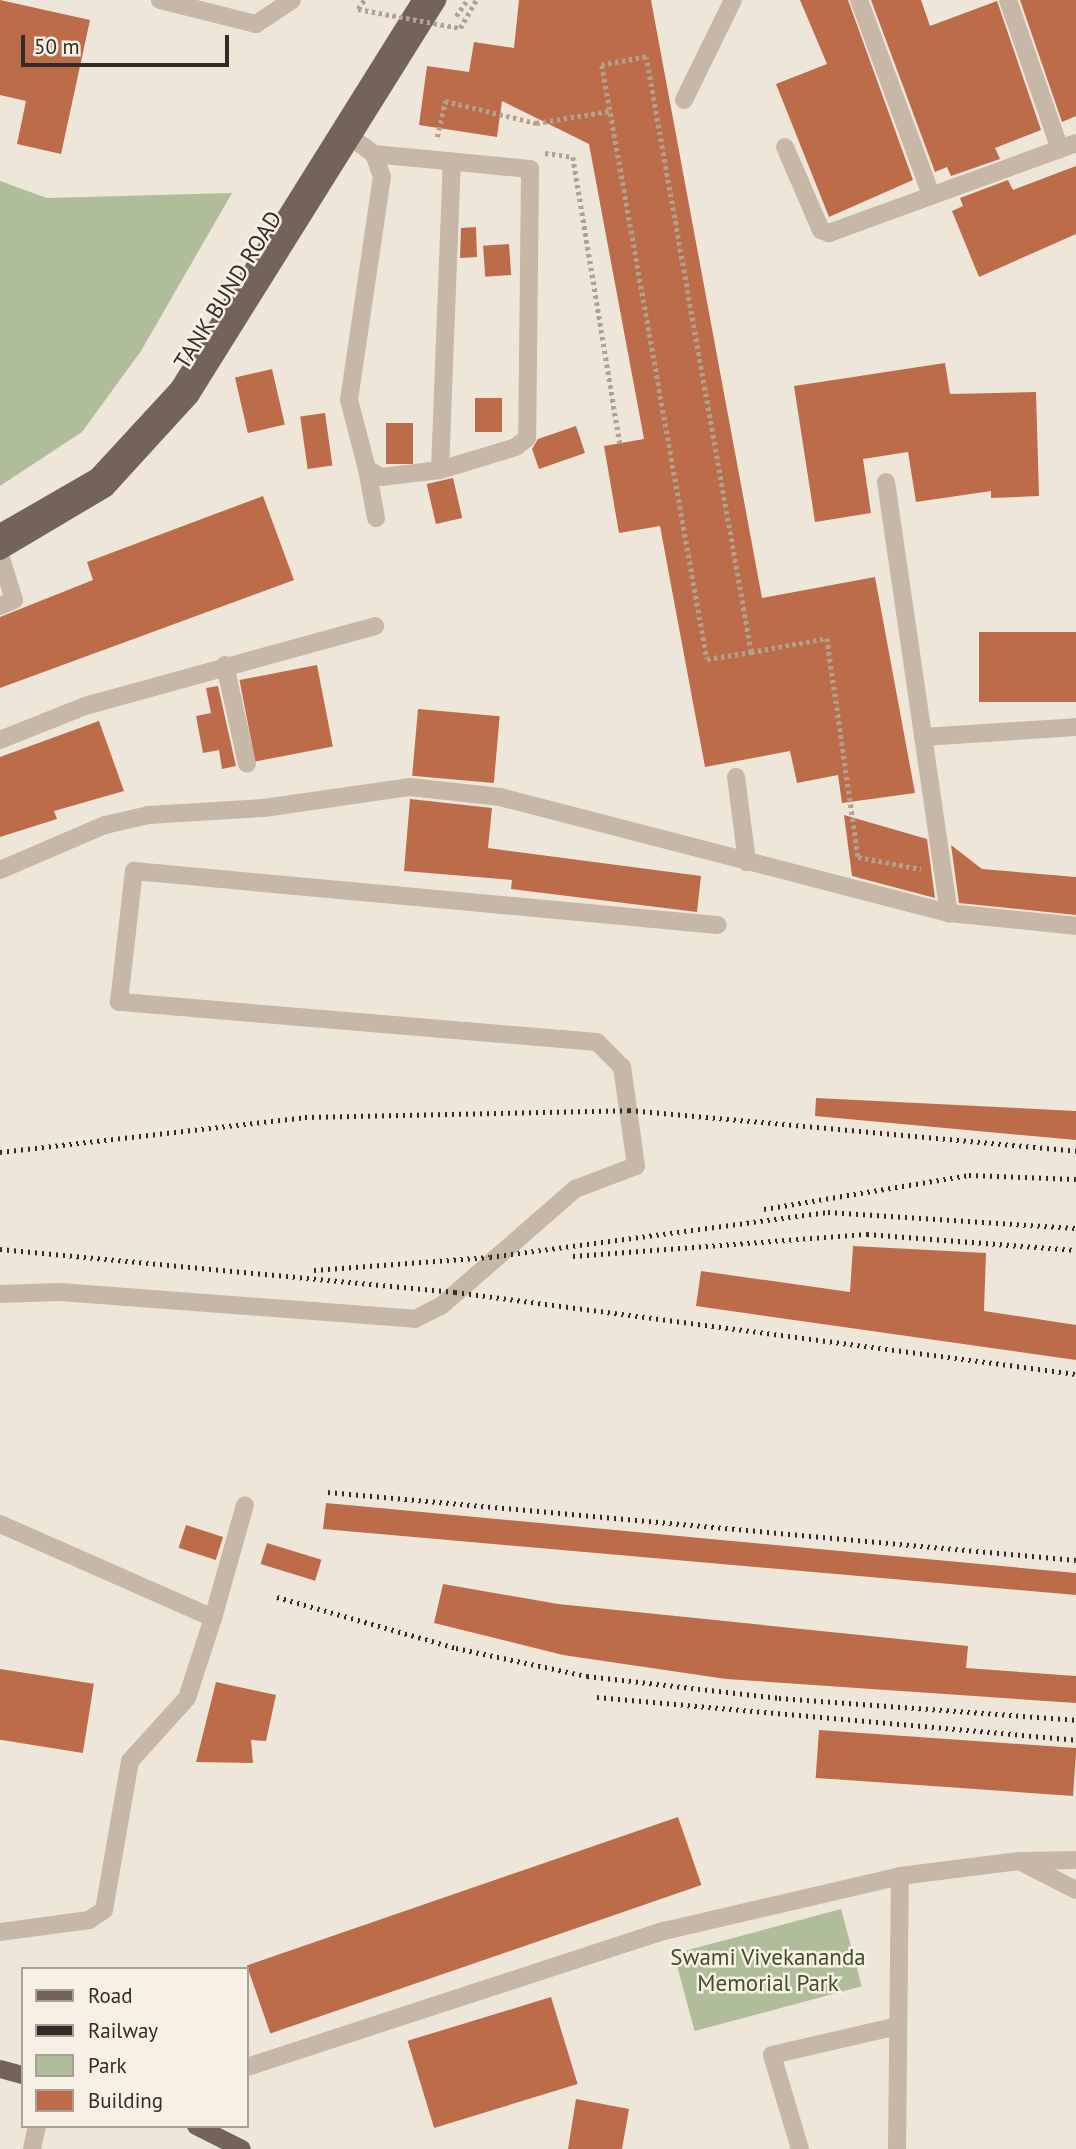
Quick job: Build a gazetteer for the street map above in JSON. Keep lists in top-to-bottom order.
{
  "streets": {
    "main road": ["TANK BUND ROAD"]
  },
  "parks": ["Swami Vivekananda Memorial Park"],
  "legend": [
    "Road",
    "Railway",
    "Park",
    "Building"
  ],
  "scale_bar": "50 m"
}
